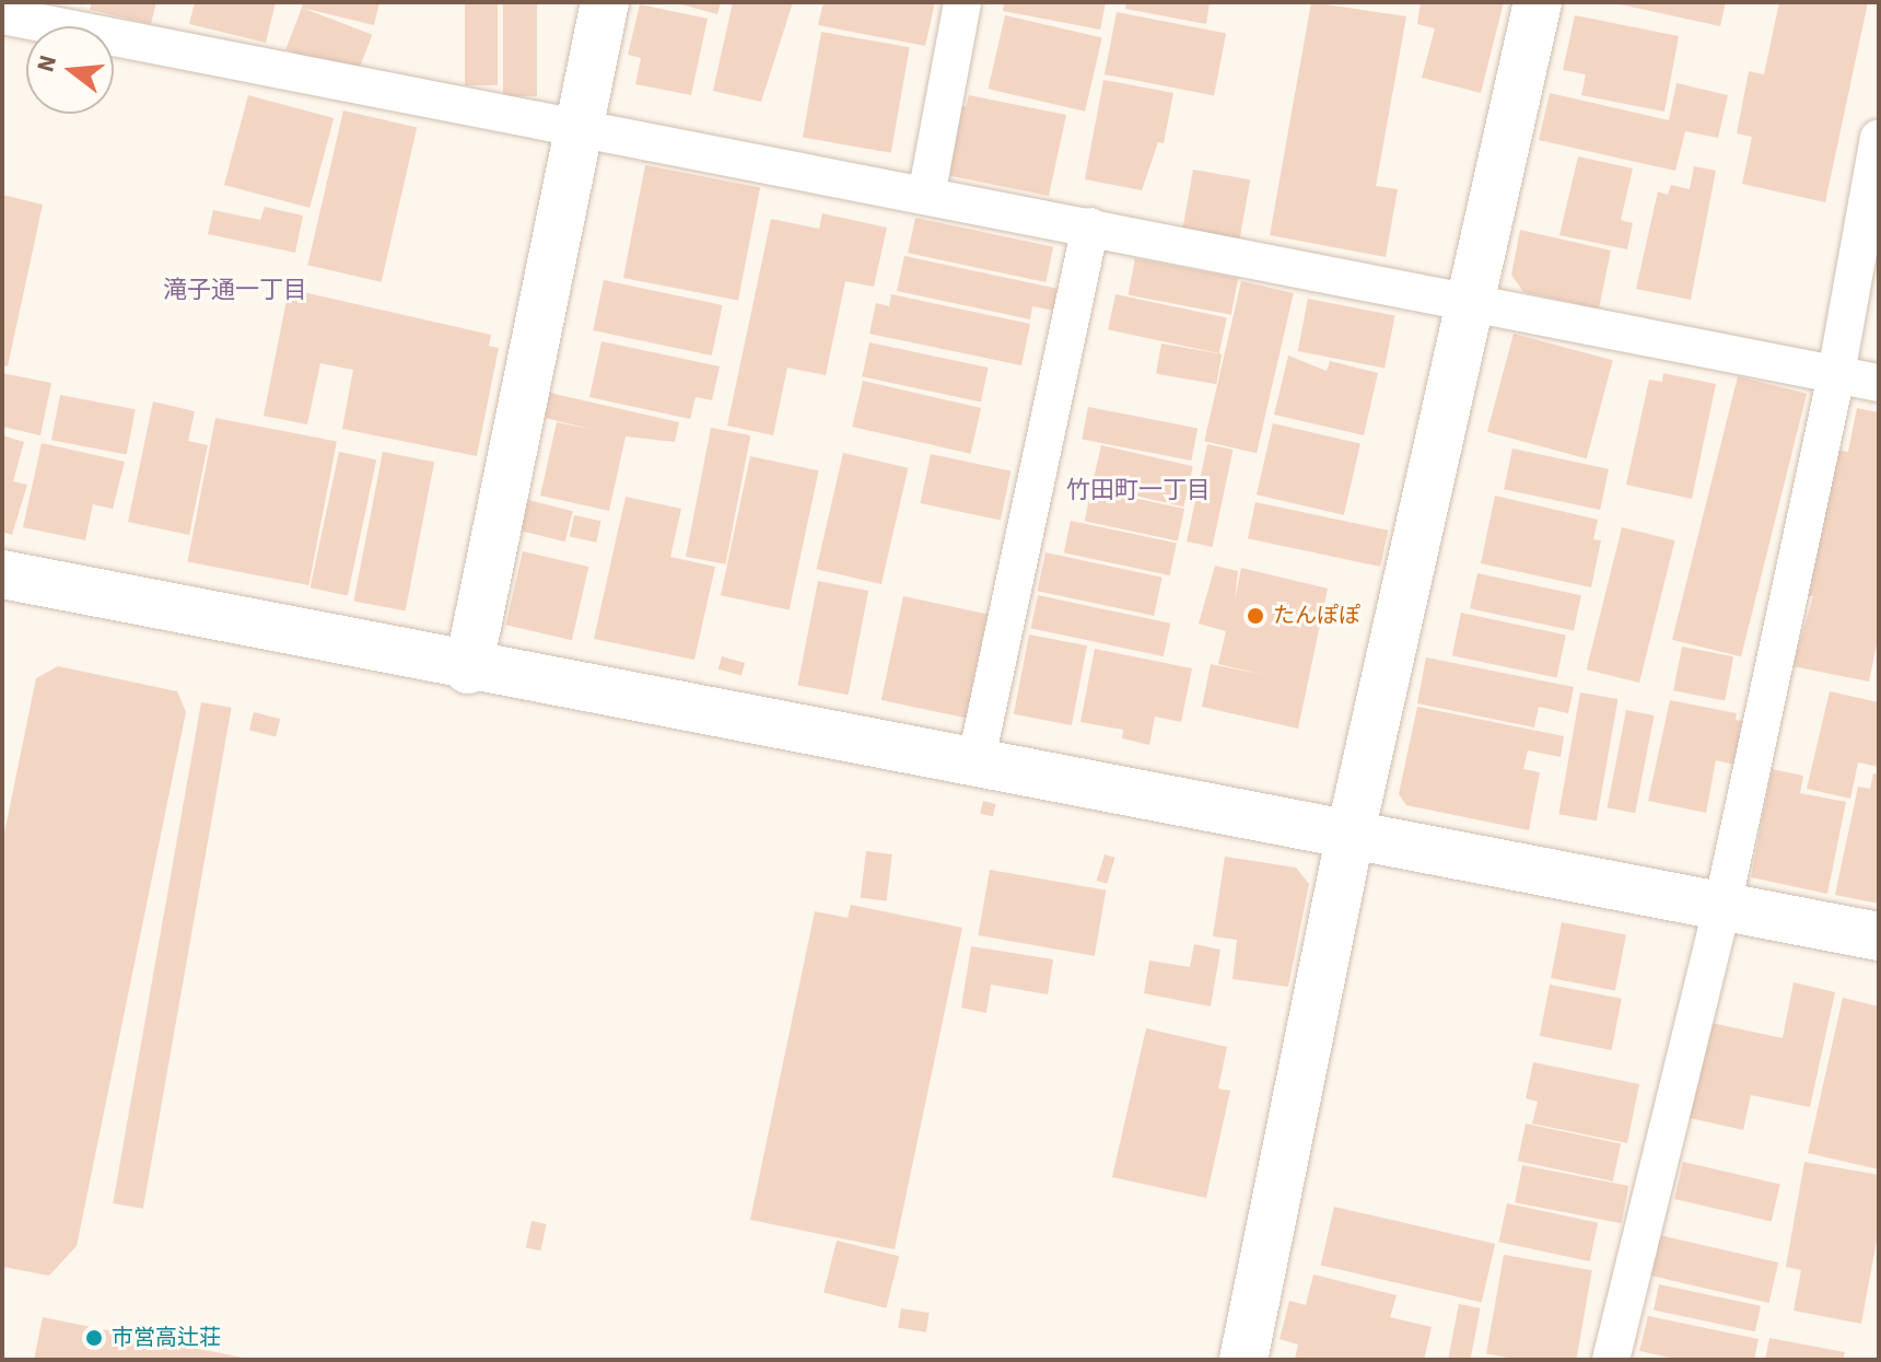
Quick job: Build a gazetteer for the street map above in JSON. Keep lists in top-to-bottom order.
{
  "districts": ["滝子通一丁目", "竹田町一丁目"],
  "places": ["たんぽぽ", "市営高辻荘"],
  "north": "left"
}
